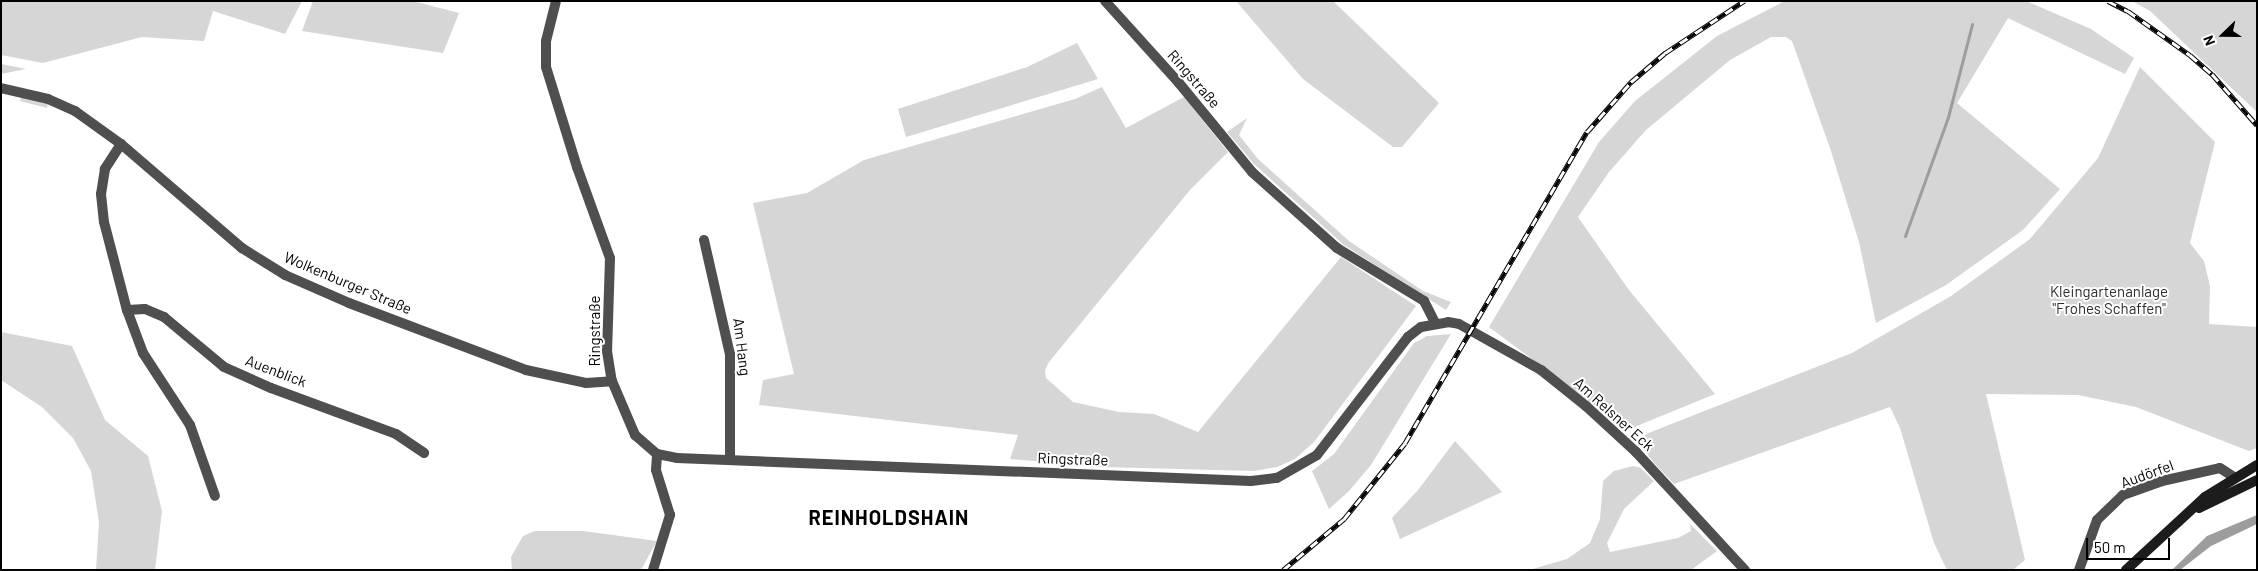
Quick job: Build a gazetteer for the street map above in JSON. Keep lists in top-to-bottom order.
{
  "streets": {
    "street": [
      "Ringstraße",
      "Wolkenburger Straße",
      "Am Hang",
      "Auenblick",
      "Am Relsner Eck",
      "Audörfel"
    ]
  },
  "crossings": [
    ["Ringstraße", "Wolkenburger Straße"],
    ["Ringstraße", "Am Hang"],
    ["Ringstraße", "Am Relsner Eck"]
  ],
  "districts": ["REINHOLDSHAIN"],
  "parks": ["Kleingartenanlage \"Frohes Schaffen\""],
  "scale_bar": "50 m",
  "north": "left"
}
